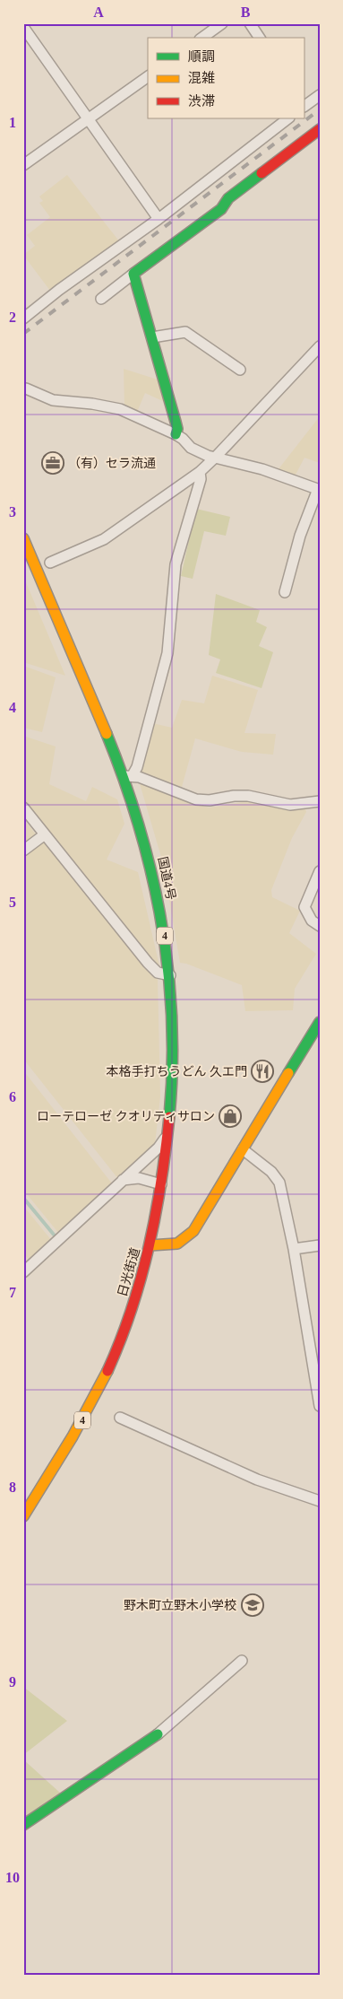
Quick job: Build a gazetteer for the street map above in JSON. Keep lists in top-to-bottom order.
{
  "streets": {
    "main road": ["国道4号", "4", "日光街道"]
  },
  "crossings": [
    ["国道4号", "日光街道"]
  ],
  "places": {
    "office": ["（有）セラ流通"],
    "restaurant": ["本格手打ちうどん 久エ門"],
    "shop": ["ローテローゼ クオリティサロン"],
    "school or university": ["野木町立野木小学校"]
  },
  "legend": ["順調", "混雑", "渋滞"],
  "grid": {
    "columns": ["A", "B"],
    "rows": [
      "1",
      "2",
      "3",
      "4",
      "5",
      "6",
      "7",
      "8",
      "9",
      "10"
    ]
  }
}
